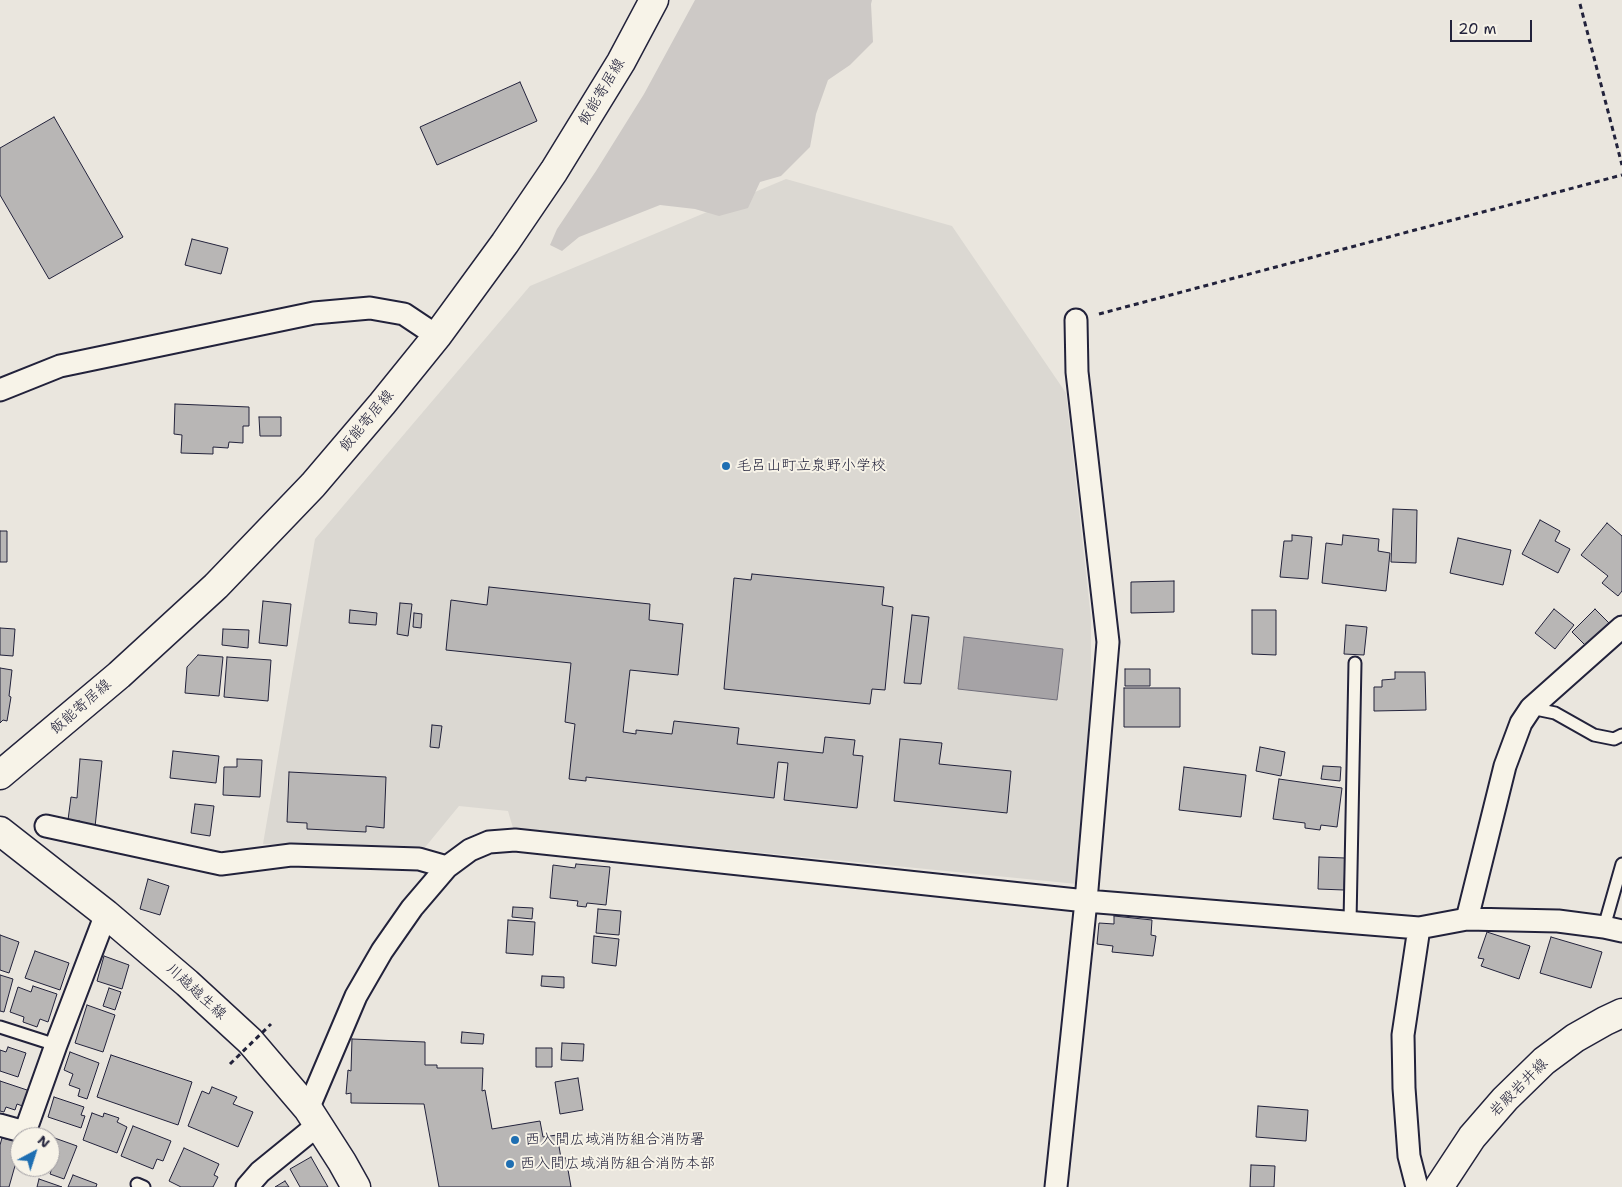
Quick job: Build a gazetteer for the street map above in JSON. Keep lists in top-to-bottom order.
{
  "streets": {
    "main road": ["飯能寄居線", "川越越生線", "岩殿岩井線"]
  },
  "places": ["毛呂山町立泉野小学校", "西入間広域消防組合消防署", "西入間広域消防組合消防本部"],
  "scale_bar": "20 m",
  "north": "top right"
}
